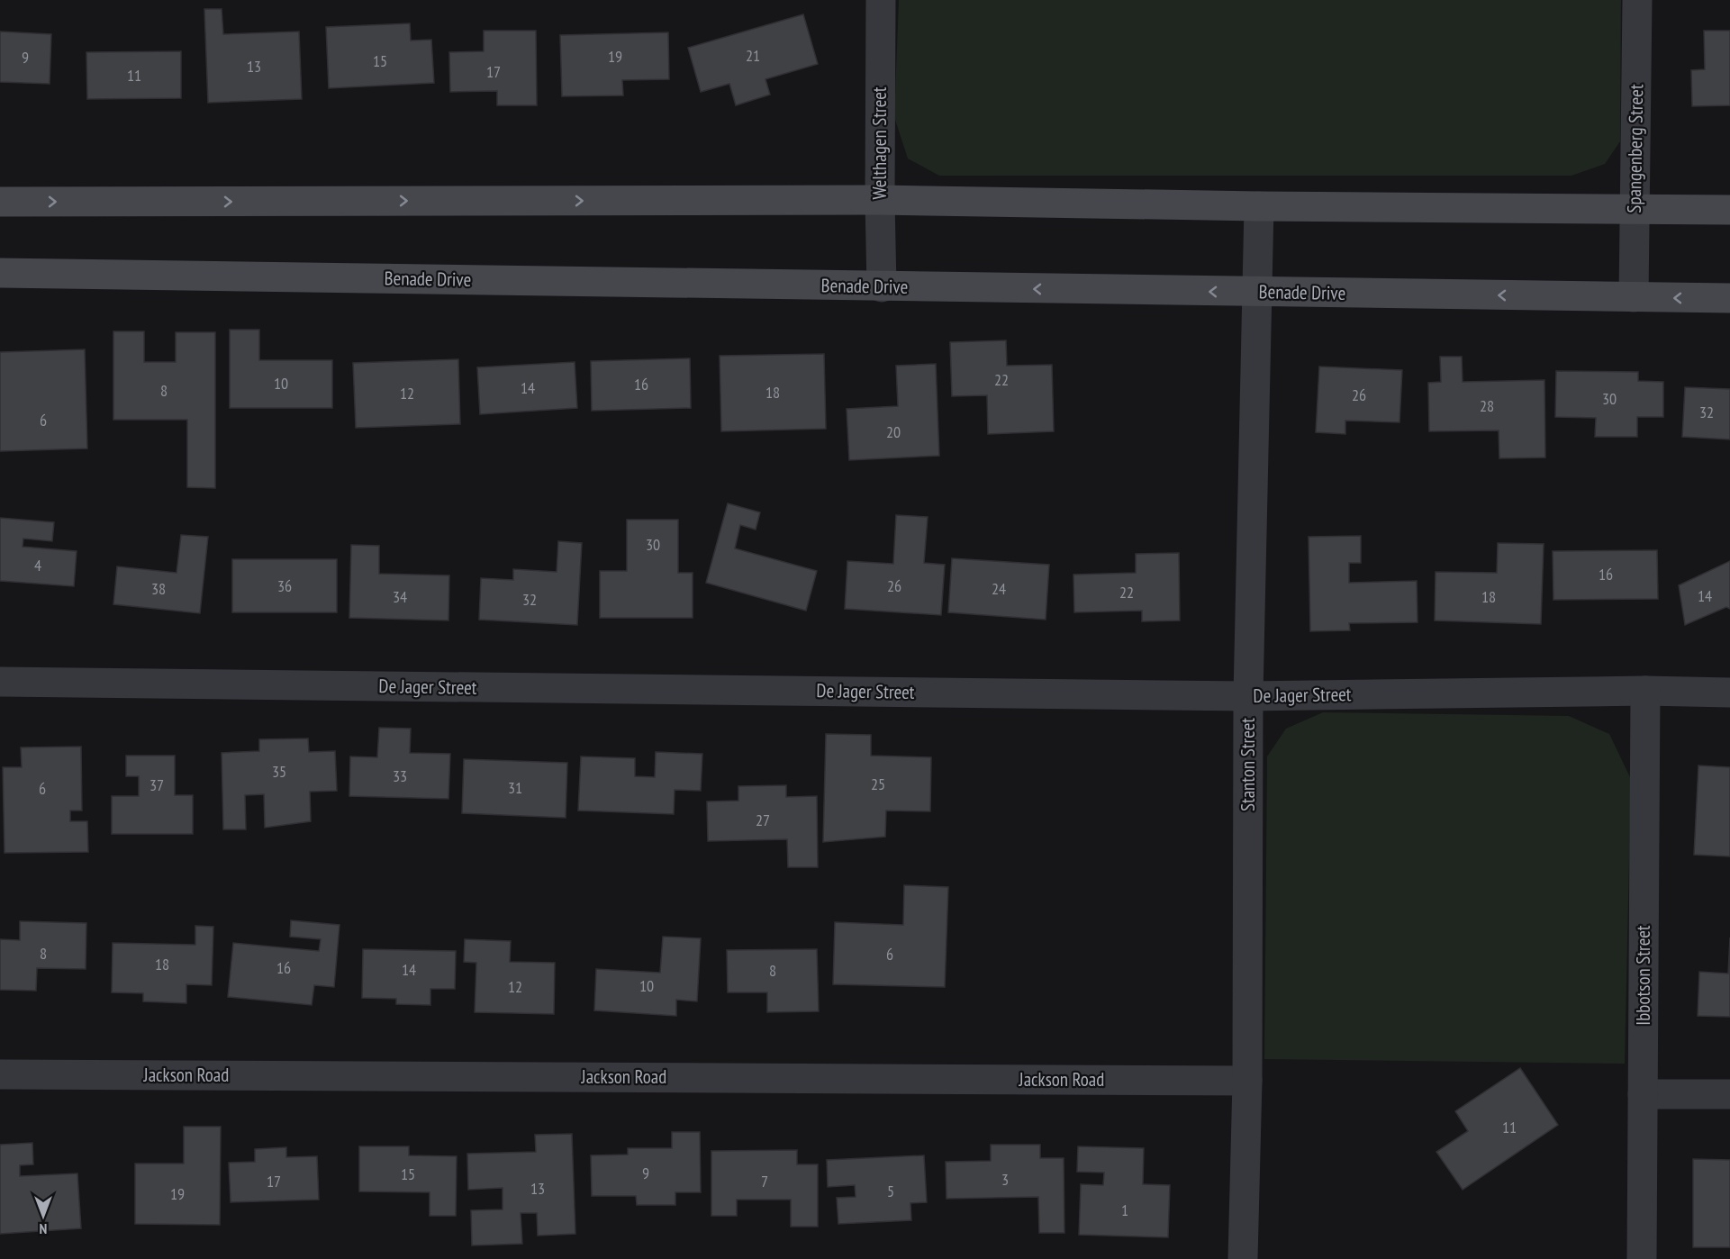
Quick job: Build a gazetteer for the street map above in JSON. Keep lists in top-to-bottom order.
{
  "streets": {
    "street": [
      "Welthagen Street",
      "Spangenberg Street",
      "Benade Drive",
      "De Jager Street",
      "Stanton Street",
      "Ibbotson Street",
      "Jackson Road"
    ]
  },
  "crossings": [
    ["Welthagen Street", "Benade Drive"],
    ["Spangenberg Street", "Benade Drive"],
    ["Benade Drive", "Stanton Street"],
    ["De Jager Street", "Stanton Street"],
    ["De Jager Street", "Ibbotson Street"],
    ["Stanton Street", "Jackson Road"]
  ],
  "house_numbers": [
    "21",
    "19",
    "9",
    "15",
    "13",
    "17",
    "11",
    "22",
    "10",
    "16",
    "14",
    "8",
    "18",
    "12",
    "26",
    "30",
    "28",
    "32",
    "6",
    "20",
    "30",
    "4",
    "16",
    "36",
    "26",
    "38",
    "24",
    "22",
    "14",
    "34",
    "18",
    "32",
    "35",
    "33",
    "25",
    "37",
    "31",
    "6",
    "27",
    "8",
    "6",
    "18",
    "16",
    "14",
    "8",
    "10",
    "12",
    "11",
    "9",
    "15",
    "3",
    "17",
    "7",
    "13",
    "5",
    "19",
    "1"
  ],
  "north": "bottom"
}
